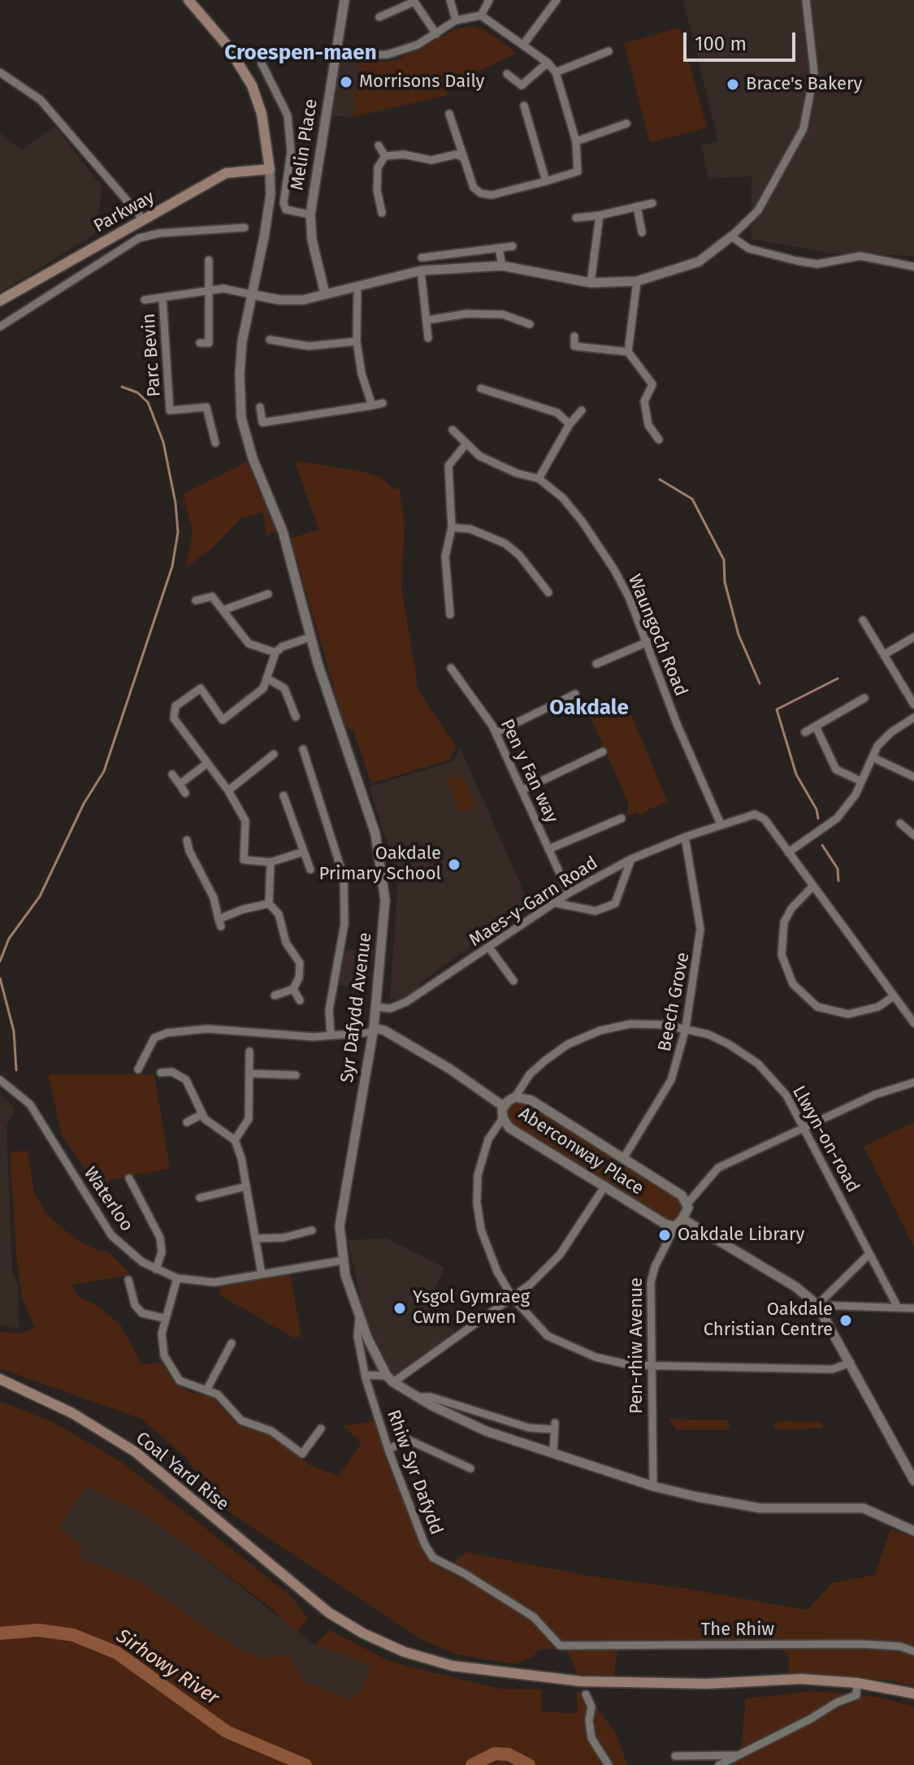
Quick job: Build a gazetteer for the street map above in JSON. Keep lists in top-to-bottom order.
{
  "streets": {
    "main road": ["Parkway", "Coal Yard Rise"],
    "street": [
      "Melin Place",
      "Parc Bevin",
      "Waungoch Road",
      "Pen y Fan way",
      "Maes-y-Garn Road",
      "Beech Grove",
      "Syr Dafydd Avenue",
      "Llwyn-on-road",
      "Aberconway Place",
      "Waterloo",
      "Pen-rhiw Avenue",
      "Rhiw Syr Dafydd",
      "The Rhiw"
    ]
  },
  "crossings": [
    ["Parkway", "Syr Dafydd Avenue"],
    ["Parc Bevin", "Syr Dafydd Avenue"],
    ["Waungoch Road", "Maes-y-Garn Road"],
    ["Pen y Fan way", "Maes-y-Garn Road"],
    ["Maes-y-Garn Road", "Beech Grove"],
    ["Maes-y-Garn Road", "Syr Dafydd Avenue"],
    ["Beech Grove", "Llwyn-on-road"],
    ["Beech Grove", "Aberconway Place"],
    ["Syr Dafydd Avenue", "Waterloo"],
    ["Syr Dafydd Avenue", "Rhiw Syr Dafydd"],
    ["Llwyn-on-road", "Aberconway Place"],
    ["Llwyn-on-road", "Pen-rhiw Avenue"],
    ["Aberconway Place", "Pen-rhiw Avenue"],
    ["Rhiw Syr Dafydd", "The Rhiw"]
  ],
  "districts": ["Croespen-maen", "Oakdale"],
  "water": ["Sirhowy River"],
  "places": [
    "Morrisons Daily",
    "Brace's Bakery",
    "Oakdale Primary School",
    "Oakdale Library",
    "Ysgol Gymraeg Cwm Derwen",
    "Oakdale Christian Centre"
  ],
  "scale_bar": "100 m"
}
